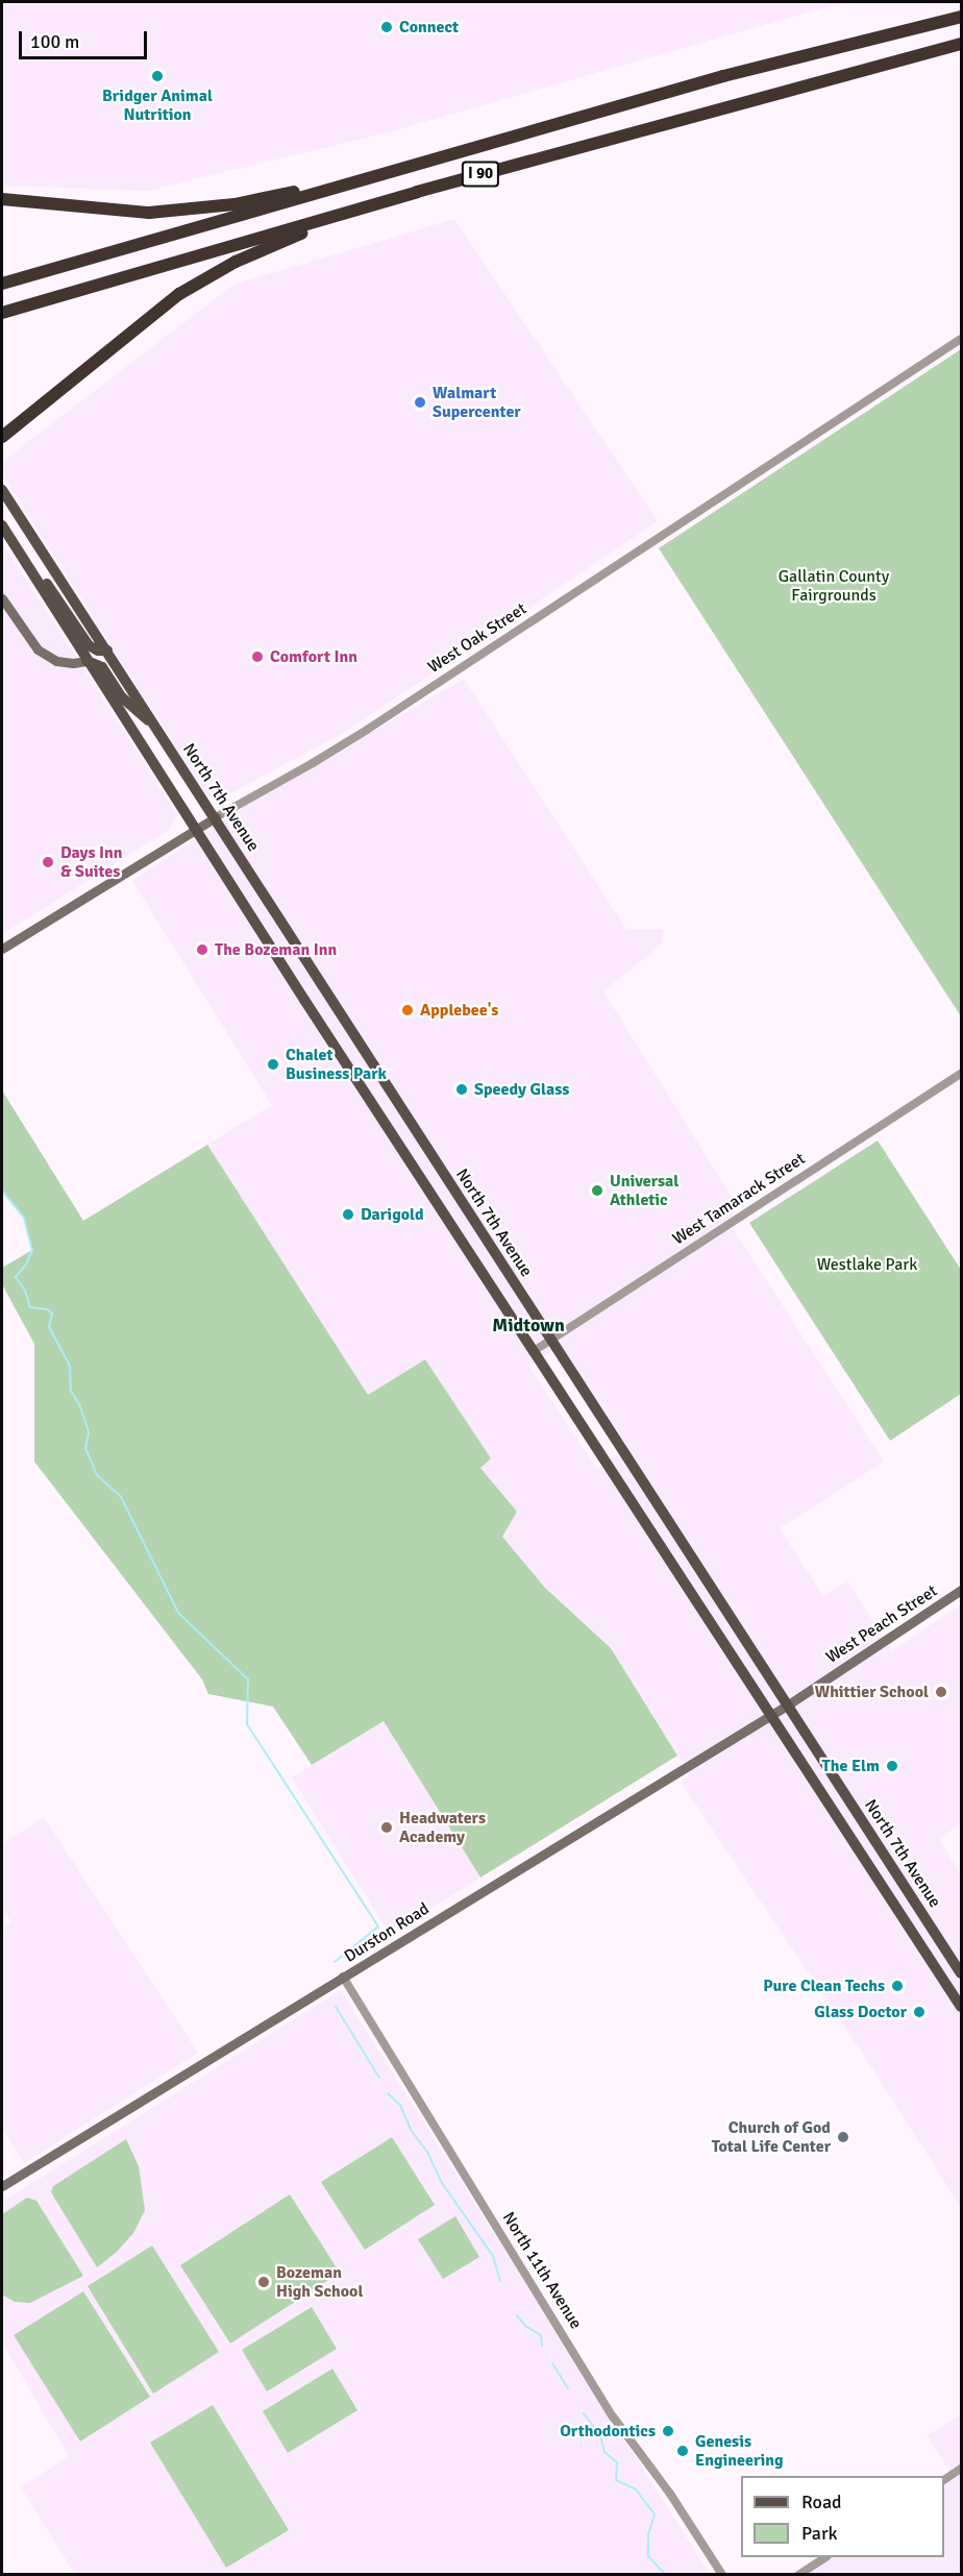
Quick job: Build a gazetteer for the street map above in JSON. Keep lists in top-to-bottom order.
{
  "streets": {
    "highway": ["I 90"],
    "main road": [
      "West Oak Street",
      "North 7th Avenue",
      "West Peach Street",
      "Durston Road"
    ],
    "street": ["West Tamarack Street", "North 11th Avenue"]
  },
  "crossings": [
    ["West Oak Street", "North 7th Avenue"],
    ["North 7th Avenue", "West Tamarack Street"],
    ["North 7th Avenue", "West Peach Street"],
    ["North 7th Avenue", "Durston Road"],
    ["West Peach Street", "Durston Road"],
    ["Durston Road", "North 11th Avenue"]
  ],
  "districts": ["Midtown"],
  "parks": ["Gallatin County Fairgrounds", "Westlake Park"],
  "places": [
    "Connect",
    "Bridger Animal Nutrition",
    "Walmart Supercenter",
    "Comfort Inn",
    "Days Inn & Suites",
    "The Bozeman Inn",
    "Applebee's",
    "Chalet Business Park",
    "Speedy Glass",
    "Universal Athletic",
    "Darigold",
    "Whittier School",
    "The Elm",
    "Headwaters Academy",
    "Pure Clean Techs",
    "Glass Doctor",
    "Church of God Total Life Center",
    "Bozeman High School",
    "Orthodontics",
    "Genesis Engineering"
  ],
  "legend": ["Road", "Park"],
  "scale_bar": "100 m"
}
